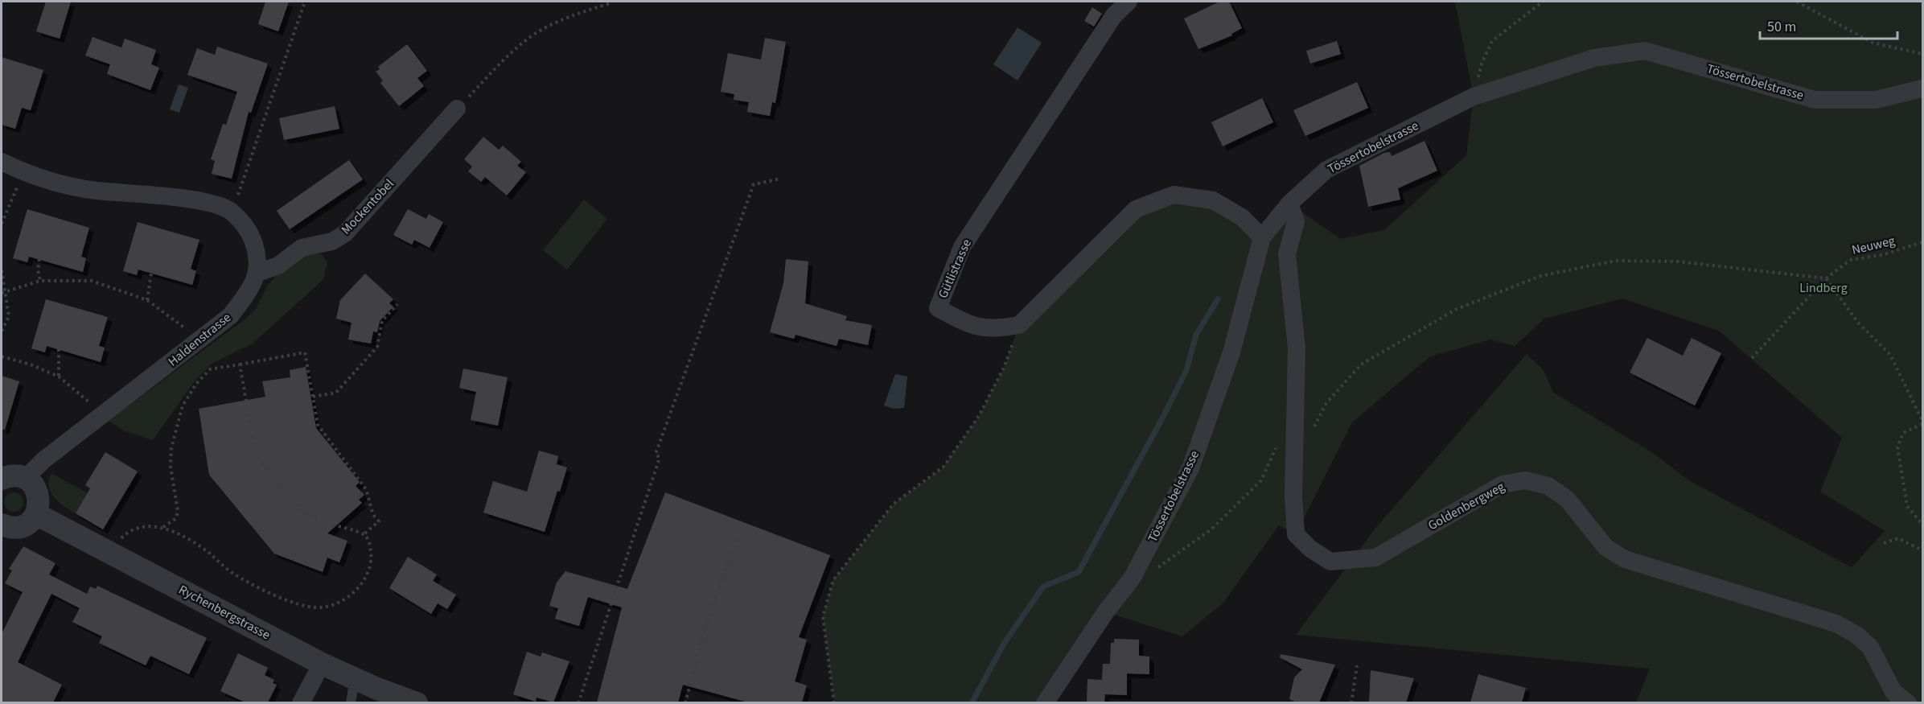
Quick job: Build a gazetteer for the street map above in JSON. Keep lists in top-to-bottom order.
{
  "streets": {
    "street": [
      "Tössertobelstrasse",
      "Mockentobel",
      "Gütlistrasse",
      "Haldenstrasse",
      "Goldenbergweg",
      "Rychenbergstrasse"
    ],
    "path": ["Neuweg"]
  },
  "crossings": [
    ["Tössertobelstrasse", "Goldenbergweg"],
    ["Mockentobel", "Haldenstrasse"]
  ],
  "parks": ["Lindberg"],
  "scale_bar": "50 m"
}
